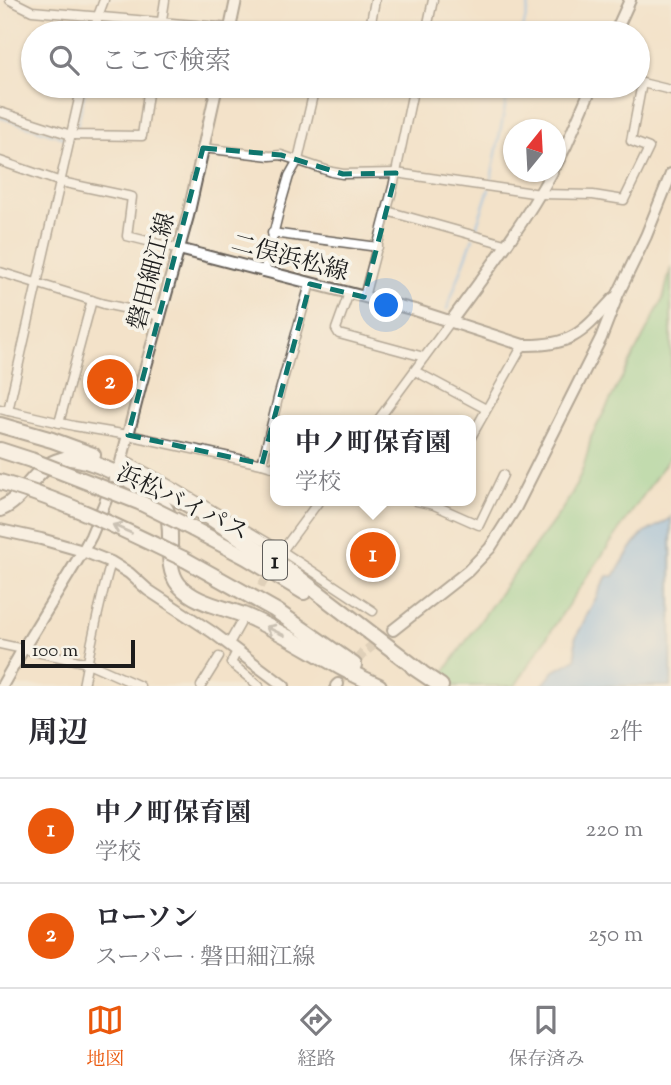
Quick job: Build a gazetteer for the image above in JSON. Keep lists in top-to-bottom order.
{
  "streets": {
    "highway": ["浜松バイパス", "1"],
    "main road": ["二俣浜松線", "磐田細江線"]
  },
  "crossings": [
    ["二俣浜松線", "磐田細江線"],
    ["磐田細江線", "1"],
    ["浜松バイパス", "1"]
  ],
  "scale_bar": "100 m",
  "north": "top",
  "page": {
    "search": "ここで検索",
    "pins": ["2", "1"],
    "popup": ["中ノ町保育園", "学校"],
    "scale": "100 m",
    "heading": ["周辺", "2件"],
    "list": [
      {
        "mark": "1",
        "name": "中ノ町保育園",
        "note": "学校",
        "value": "220 m"
      },
      {
        "mark": "2",
        "name": "ローソン",
        "note": "スーパー · 磐田細江線",
        "value": "250 m"
      }
    ],
    "nav": ["地図", "経路", "保存済み"]
  }
}
